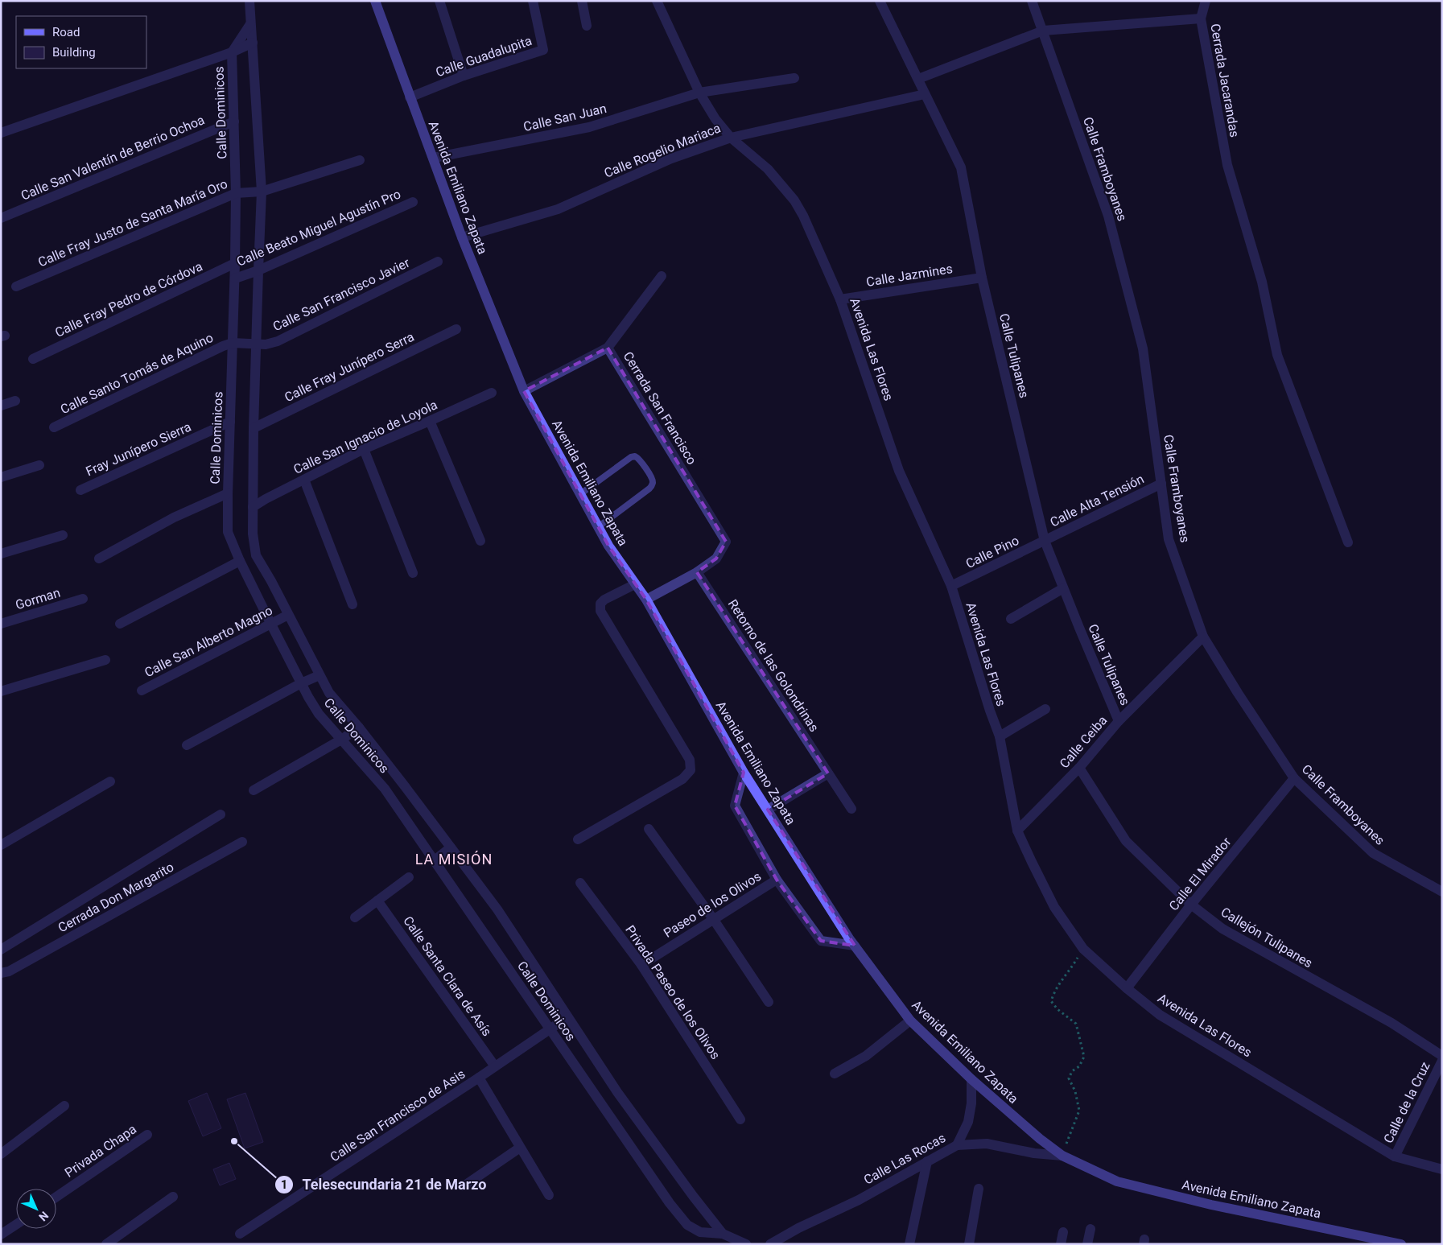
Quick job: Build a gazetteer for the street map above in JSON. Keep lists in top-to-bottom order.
{
  "streets": {
    "main road": ["Avenida Emiliano Zapata"],
    "street": [
      "Calle Guadalupita",
      "Cerrada Jacarandas",
      "Calle Dominicos",
      "Calle San Juan",
      "Calle Rogelio Mariaca",
      "Calle San Valentín de Berrio Ochoa",
      "Calle Framboyanes",
      "Calle Fray Justo de Santa María Oro",
      "Calle Beato Miguel Agustín Pro",
      "Calle Jazmines",
      "Calle San Francisco Javier",
      "Calle Fray Pedro de Córdova",
      "Avenida Las Flores",
      "Calle Tulipanes",
      "Calle Fray Junípero Serra",
      "Calle Santo Tomás de Aquino",
      "Cerrada San Francisco",
      "Calle San Ignacio de Loyola",
      "Fray Junípero Sierra",
      "Calle Alta Tensión",
      "Calle Pino",
      "Gorman",
      "Calle San Alberto Magno",
      "Retorno de las Golondrinas",
      "Calle Ceiba",
      "Calle El Mirador",
      "Cerrada Don Margarito",
      "Paseo de los Olivos",
      "Callejón Tulipanes",
      "Calle Santa Clara de Asís",
      "Privada Paseo de los Olivos",
      "Calle de la Cruz",
      "Calle San Francisco de Asis",
      "Privada Chapa",
      "Calle Las Rocas"
    ]
  },
  "crossings": [
    ["Calle Guadalupita", "Avenida Emiliano Zapata"],
    ["Calle Dominicos", "Calle San Valentín de Berrio Ochoa"],
    ["Calle Dominicos", "Calle Fray Justo de Santa María Oro"],
    ["Calle Dominicos", "Calle Beato Miguel Agustín Pro"],
    ["Calle Dominicos", "Calle San Francisco Javier"],
    ["Calle Dominicos", "Calle Fray Pedro de Córdova"],
    ["Calle Dominicos", "Calle Fray Junípero Serra"],
    ["Calle Dominicos", "Calle Santo Tomás de Aquino"],
    ["Calle Dominicos", "Calle San Ignacio de Loyola"],
    ["Calle Dominicos", "Fray Junípero Sierra"],
    ["Calle Dominicos", "Calle San Alberto Magno"],
    ["Calle Dominicos", "Calle San Francisco de Asis"],
    ["Calle San Juan", "Avenida Emiliano Zapata"],
    ["Calle San Juan", "Avenida Las Flores"],
    ["Calle Rogelio Mariaca", "Avenida Emiliano Zapata"],
    ["Calle Rogelio Mariaca", "Avenida Las Flores"],
    ["Calle Rogelio Mariaca", "Calle Tulipanes"],
    ["Calle Framboyanes", "Calle Alta Tensión"],
    ["Calle Framboyanes", "Calle Ceiba"],
    ["Calle Framboyanes", "Calle El Mirador"],
    ["Avenida Emiliano Zapata", "Cerrada San Francisco"],
    ["Avenida Emiliano Zapata", "Paseo de los Olivos"],
    ["Avenida Emiliano Zapata", "Calle Las Rocas"],
    ["Calle Jazmines", "Avenida Las Flores"],
    ["Calle Jazmines", "Calle Tulipanes"],
    ["Calle San Francisco Javier", "Calle Santo Tomás de Aquino"],
    ["Avenida Las Flores", "Calle Pino"],
    ["Avenida Las Flores", "Calle Ceiba"],
    ["Avenida Las Flores", "Calle El Mirador"],
    ["Avenida Las Flores", "Calle de la Cruz"],
    ["Calle Tulipanes", "Calle Alta Tensión"],
    ["Calle Tulipanes", "Calle Pino"],
    ["Calle Tulipanes", "Calle Ceiba"],
    ["Cerrada San Francisco", "Retorno de las Golondrinas"],
    ["Calle Alta Tensión", "Calle Pino"],
    ["Calle Ceiba", "Callejón Tulipanes"],
    ["Calle El Mirador", "Callejón Tulipanes"],
    ["Paseo de los Olivos", "Privada Paseo de los Olivos"],
    ["Calle Santa Clara de Asís", "Calle San Francisco de Asis"]
  ],
  "districts": ["LA MISIÓN"],
  "places": ["Telesecundaria 21 de Marzo"],
  "legend": ["Road", "Building"],
  "north": "bottom right"
}
